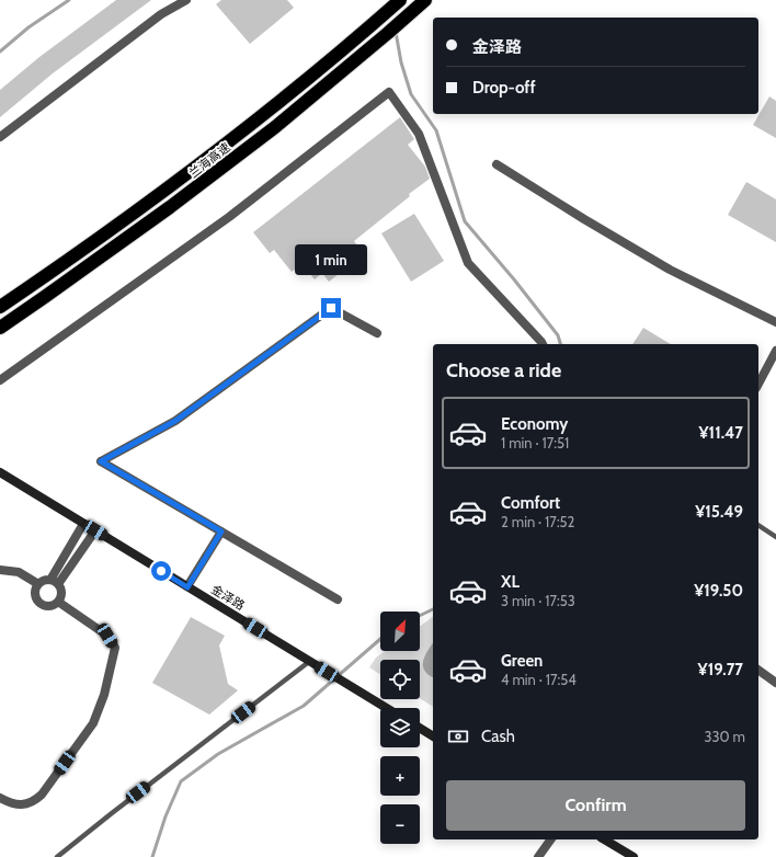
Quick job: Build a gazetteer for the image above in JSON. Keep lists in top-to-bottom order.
{
  "streets": {
    "highway": ["兰海高速"],
    "main road": ["金泽路"]
  },
  "north": "top right",
  "page": {
    "banner": ["金泽路", "Drop-off"],
    "bubble": "1 min",
    "heading": "Choose a ride",
    "list": [
      {
        "name": "Economy",
        "note": "1 min · 17:51",
        "value": "¥11.47"
      },
      {
        "name": "Comfort",
        "note": "2 min · 17:52",
        "value": "¥15.49"
      },
      {
        "name": "XL",
        "note": "3 min · 17:53",
        "value": "¥19.50"
      },
      {
        "name": "Green",
        "note": "4 min · 17:54",
        "value": "¥19.77"
      }
    ],
    "map_buttons": ["+", "−"],
    "pay": ["Cash", "330 m"],
    "buttons": "Confirm"
  }
}
